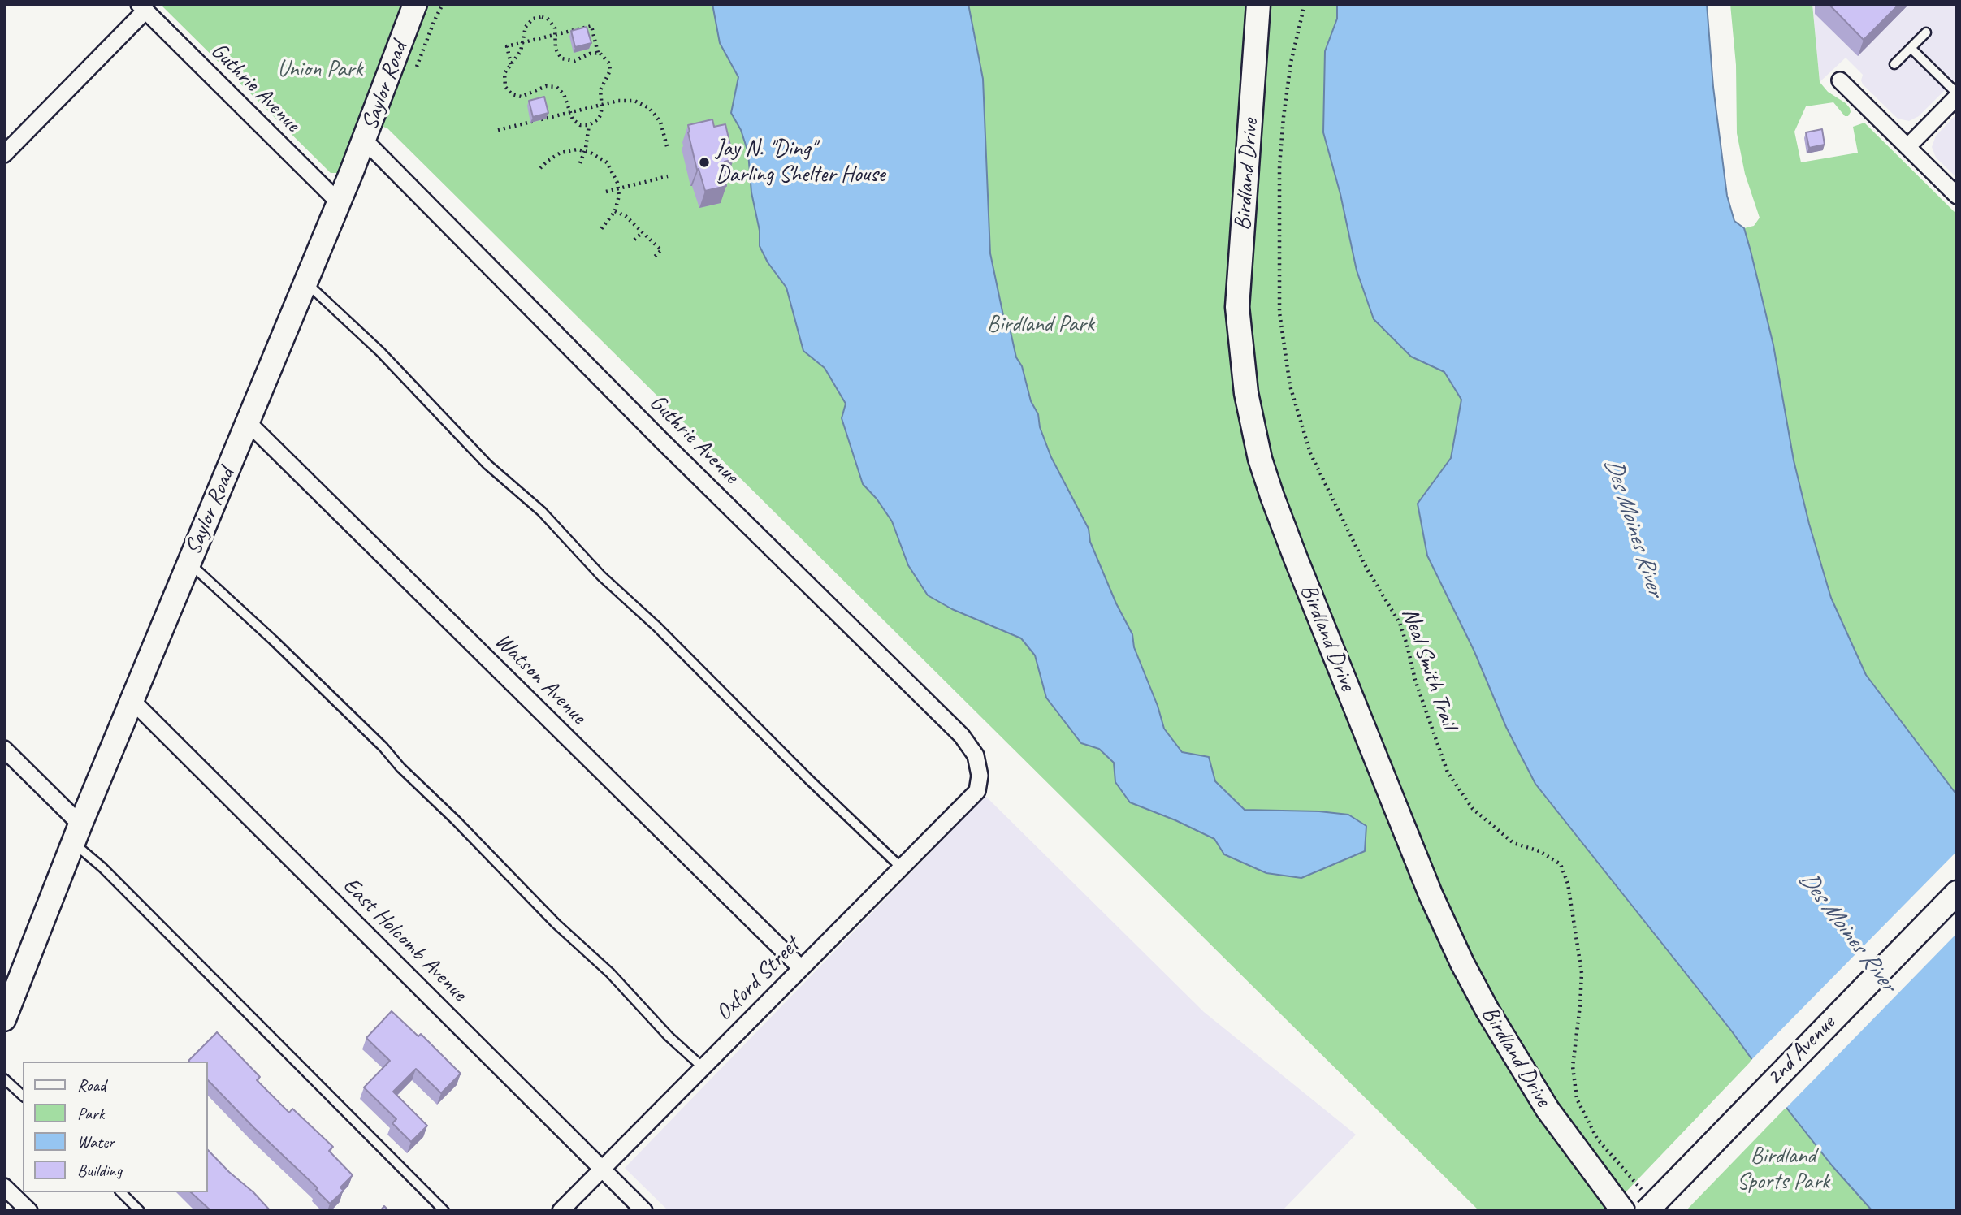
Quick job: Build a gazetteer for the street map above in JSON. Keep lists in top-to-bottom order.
{
  "streets": {
    "street": [
      "Saylor Road",
      "Guthrie Avenue",
      "Birdland Drive",
      "Watson Avenue",
      "East Holcomb Avenue",
      "Oxford Street",
      "2nd Avenue"
    ],
    "path": ["Neal Smith Trail"]
  },
  "crossings": [
    ["Saylor Road", "Guthrie Avenue"],
    ["Saylor Road", "Watson Avenue"],
    ["Saylor Road", "East Holcomb Avenue"],
    ["Guthrie Avenue", "Oxford Street"],
    ["Neal Smith Trail", "2nd Avenue"],
    ["Watson Avenue", "Oxford Street"],
    ["East Holcomb Avenue", "Oxford Street"]
  ],
  "water": ["Des Moines River"],
  "parks": ["Union Park", "Birdland Park", "Birdland Sports Park"],
  "places": ["Jay N. \"Ding\" Darling Shelter House"],
  "legend": [
    "Road",
    "Park",
    "Water",
    "Building"
  ]
}
